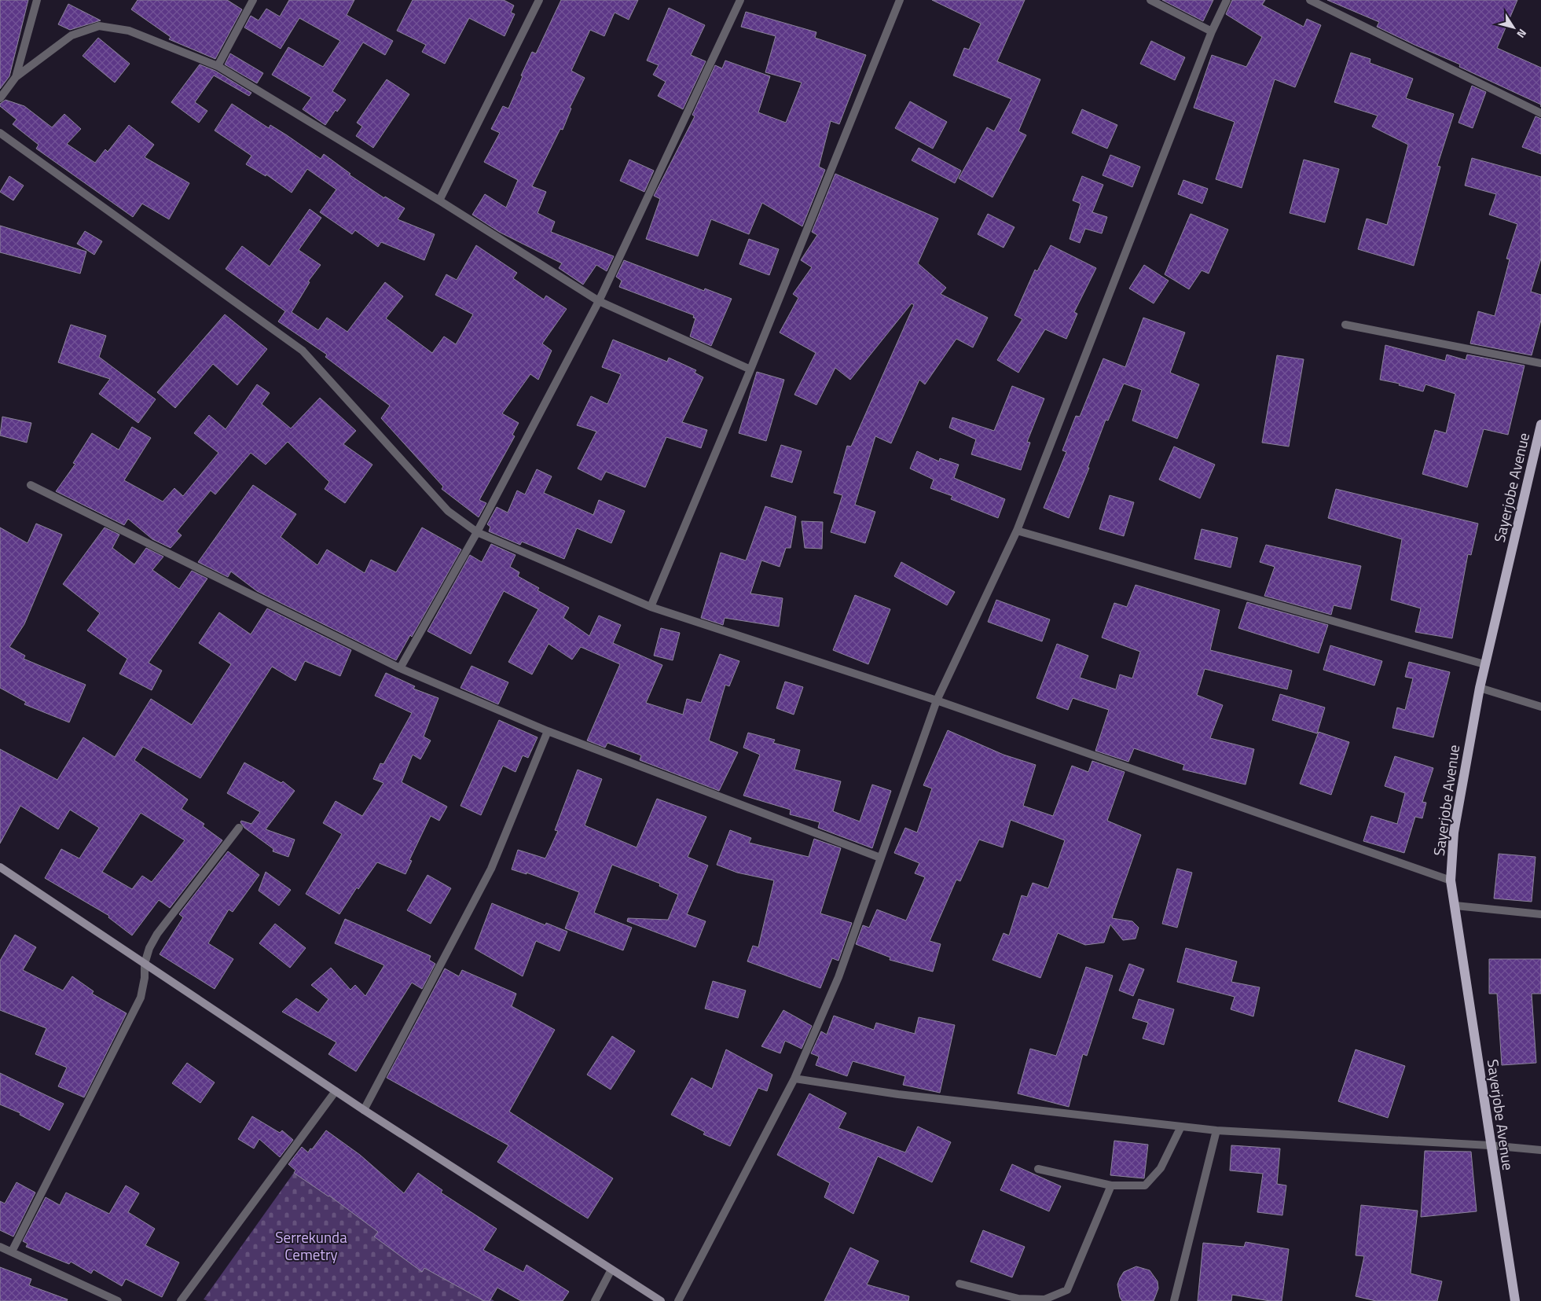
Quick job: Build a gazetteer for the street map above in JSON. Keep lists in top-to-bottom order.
{
  "streets": {
    "main road": ["Sayerjobe Avenue"]
  },
  "parks": ["Serrekunda Cemetry"],
  "north": "bottom right"
}
